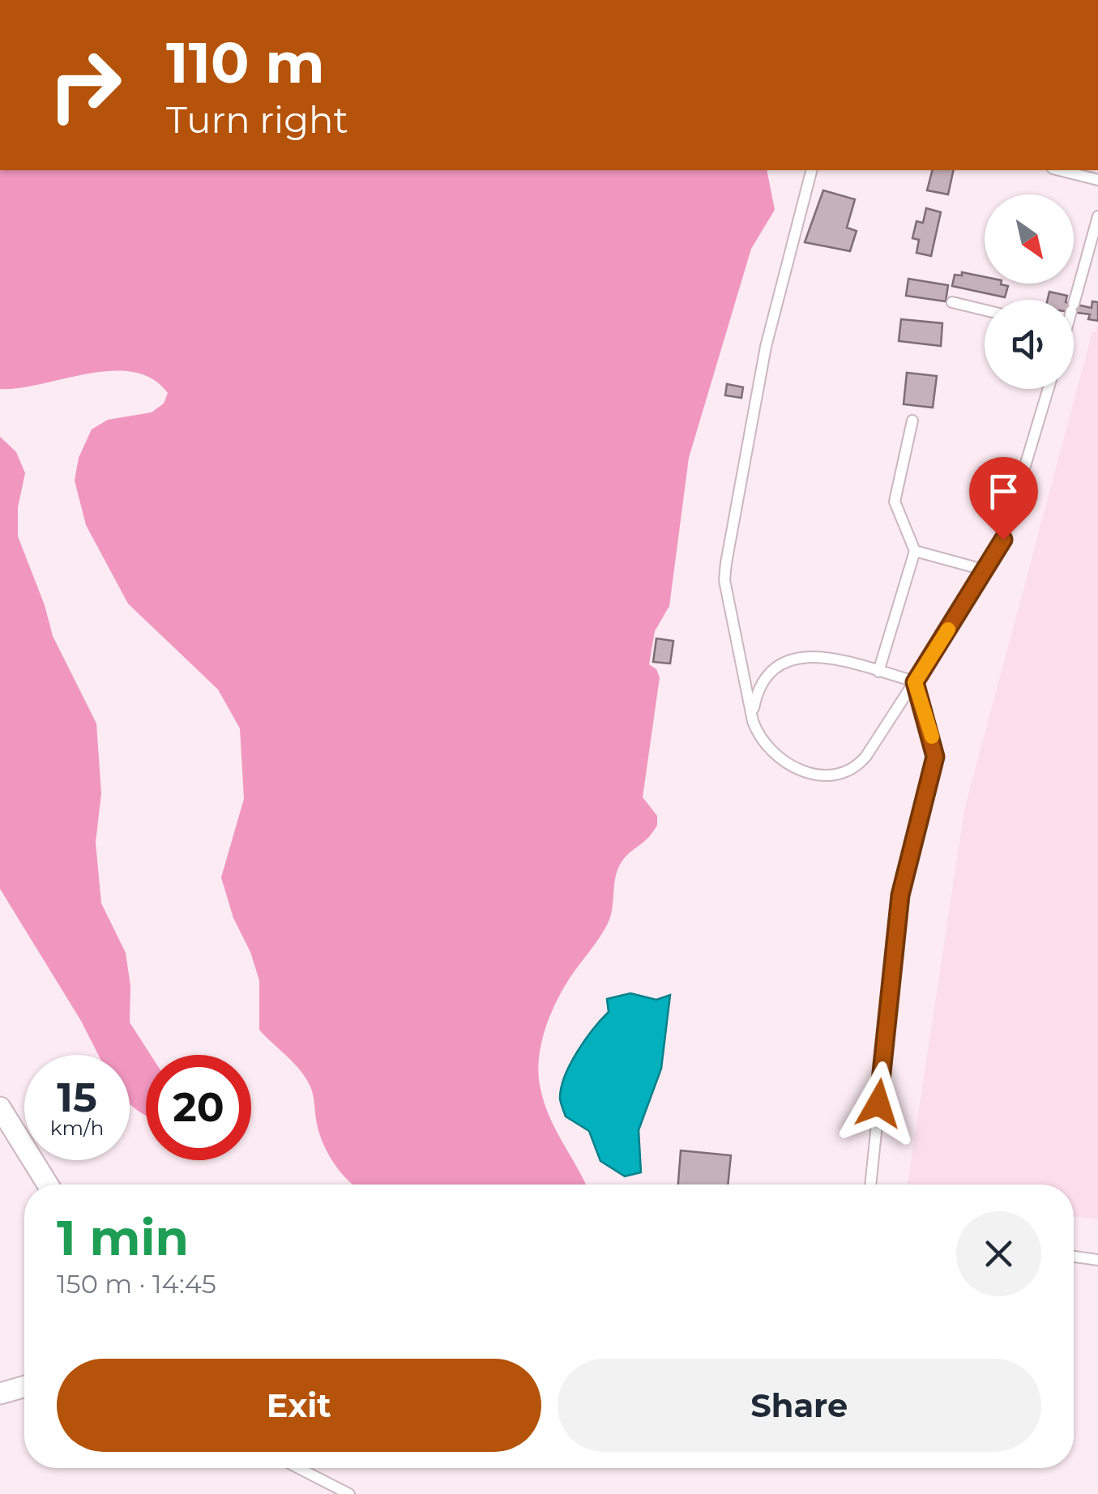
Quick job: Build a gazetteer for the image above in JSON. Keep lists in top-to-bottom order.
{
  "north": "bottom right",
  "page": {
    "turn": ["110 m", "Turn right"],
    "speed": "15 km/h",
    "limit": "20",
    "heading": ["1 min", "150 m · 14:45"],
    "buttons": ["Exit", "Share"]
  }
}
